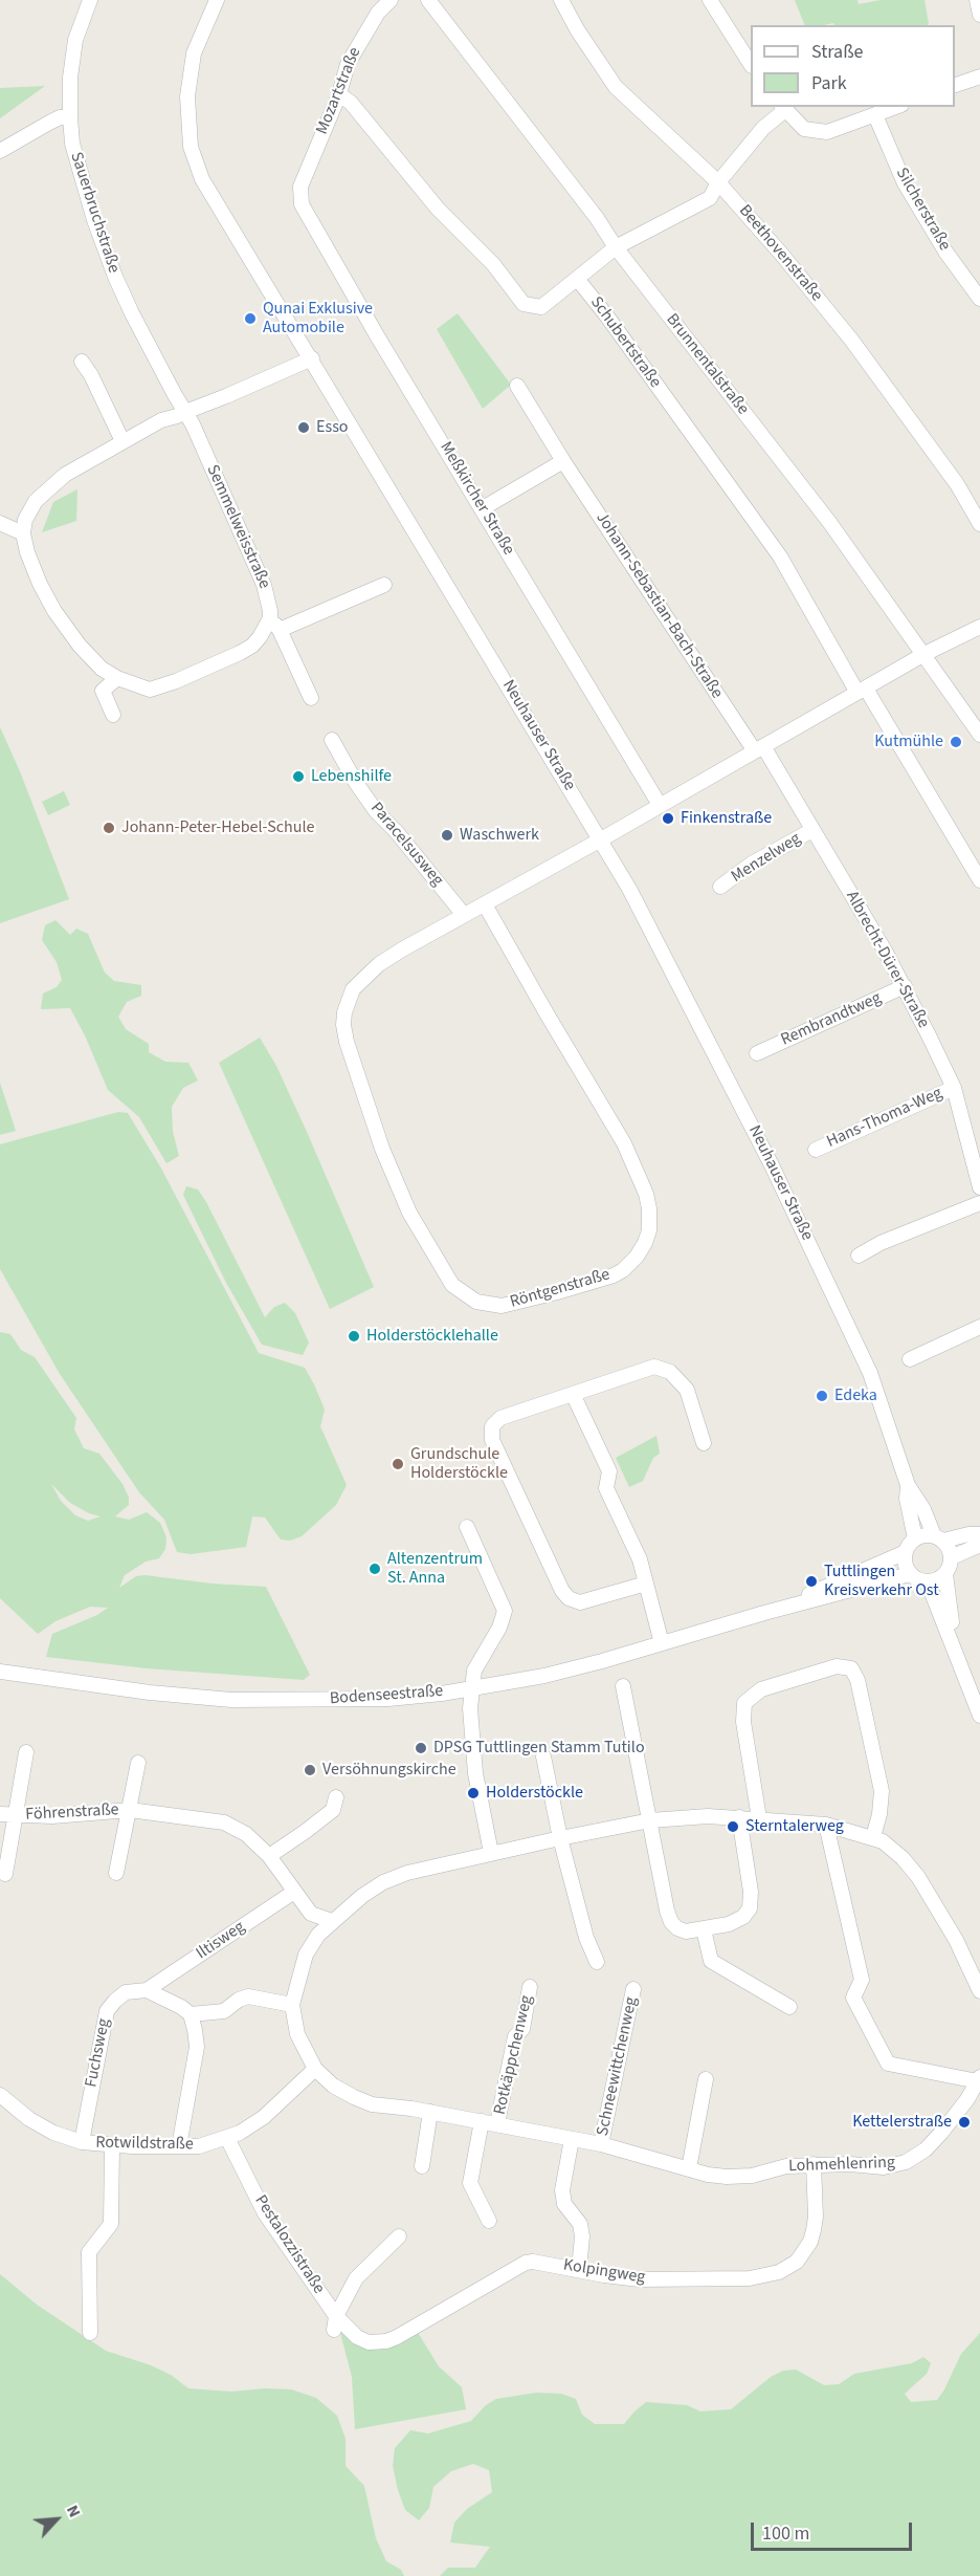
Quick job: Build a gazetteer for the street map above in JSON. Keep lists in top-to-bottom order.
{
  "streets": {
    "street": [
      "Mozartstraße",
      "Silcherstraße",
      "Sauerbruchstraße",
      "Beethovenstraße",
      "Schubertstraße",
      "Brunnentalstraße",
      "Meßkircher Straße",
      "Semmelweisstraße",
      "Johann-Sebastian-Bach-Straße",
      "Neuhauser Straße",
      "Paracelsusweg",
      "Menzelweg",
      "Albrecht-Dürer-Straße",
      "Rembrandtweg",
      "Hans-Thoma-Weg",
      "Röntgenstraße",
      "Bodenseestraße",
      "Föhrenstraße",
      "Iltisweg",
      "Fuchsweg",
      "Rotkäppchenweg",
      "Schneewittchenweg",
      "Rotwildstraße",
      "Lohmehlenring",
      "Pestalozzistraße",
      "Kolpingweg"
    ]
  },
  "crossings": [
    ["Mozartstraße", "Schubertstraße"],
    ["Mozartstraße", "Meßkircher Straße"],
    ["Sauerbruchstraße", "Semmelweisstraße"],
    ["Johann-Sebastian-Bach-Straße", "Albrecht-Dürer-Straße"],
    ["Neuhauser Straße", "Röntgenstraße"],
    ["Neuhauser Straße", "Bodenseestraße"],
    ["Paracelsusweg", "Röntgenstraße"],
    ["Menzelweg", "Albrecht-Dürer-Straße"],
    ["Albrecht-Dürer-Straße", "Rembrandtweg"],
    ["Albrecht-Dürer-Straße", "Hans-Thoma-Weg"],
    ["Föhrenstraße", "Iltisweg"],
    ["Föhrenstraße", "Lohmehlenring"],
    ["Iltisweg", "Fuchsweg"],
    ["Fuchsweg", "Rotwildstraße"],
    ["Rotkäppchenweg", "Lohmehlenring"],
    ["Schneewittchenweg", "Lohmehlenring"],
    ["Rotwildstraße", "Lohmehlenring"],
    ["Rotwildstraße", "Pestalozzistraße"],
    ["Lohmehlenring", "Kolpingweg"],
    ["Pestalozzistraße", "Kolpingweg"]
  ],
  "places": [
    "Qunai Exklusive Automobile",
    "Esso",
    "Kutmühle",
    "Lebenshilfe",
    "Finkenstraße",
    "Johann-Peter-Hebel-Schule",
    "Waschwerk",
    "Holderstöcklehalle",
    "Edeka",
    "Grundschule Holderstöckle",
    "Altenzentrum St. Anna",
    "Tuttlingen Kreisverkehr Ost",
    "DPSG Tuttlingen Stamm Tutilo",
    "Versöhnungskirche",
    "Holderstöckle",
    "Sterntalerweg",
    "Kettelerstraße"
  ],
  "legend": ["Straße", "Park"],
  "scale_bar": "100 m",
  "north": "top right"
}
